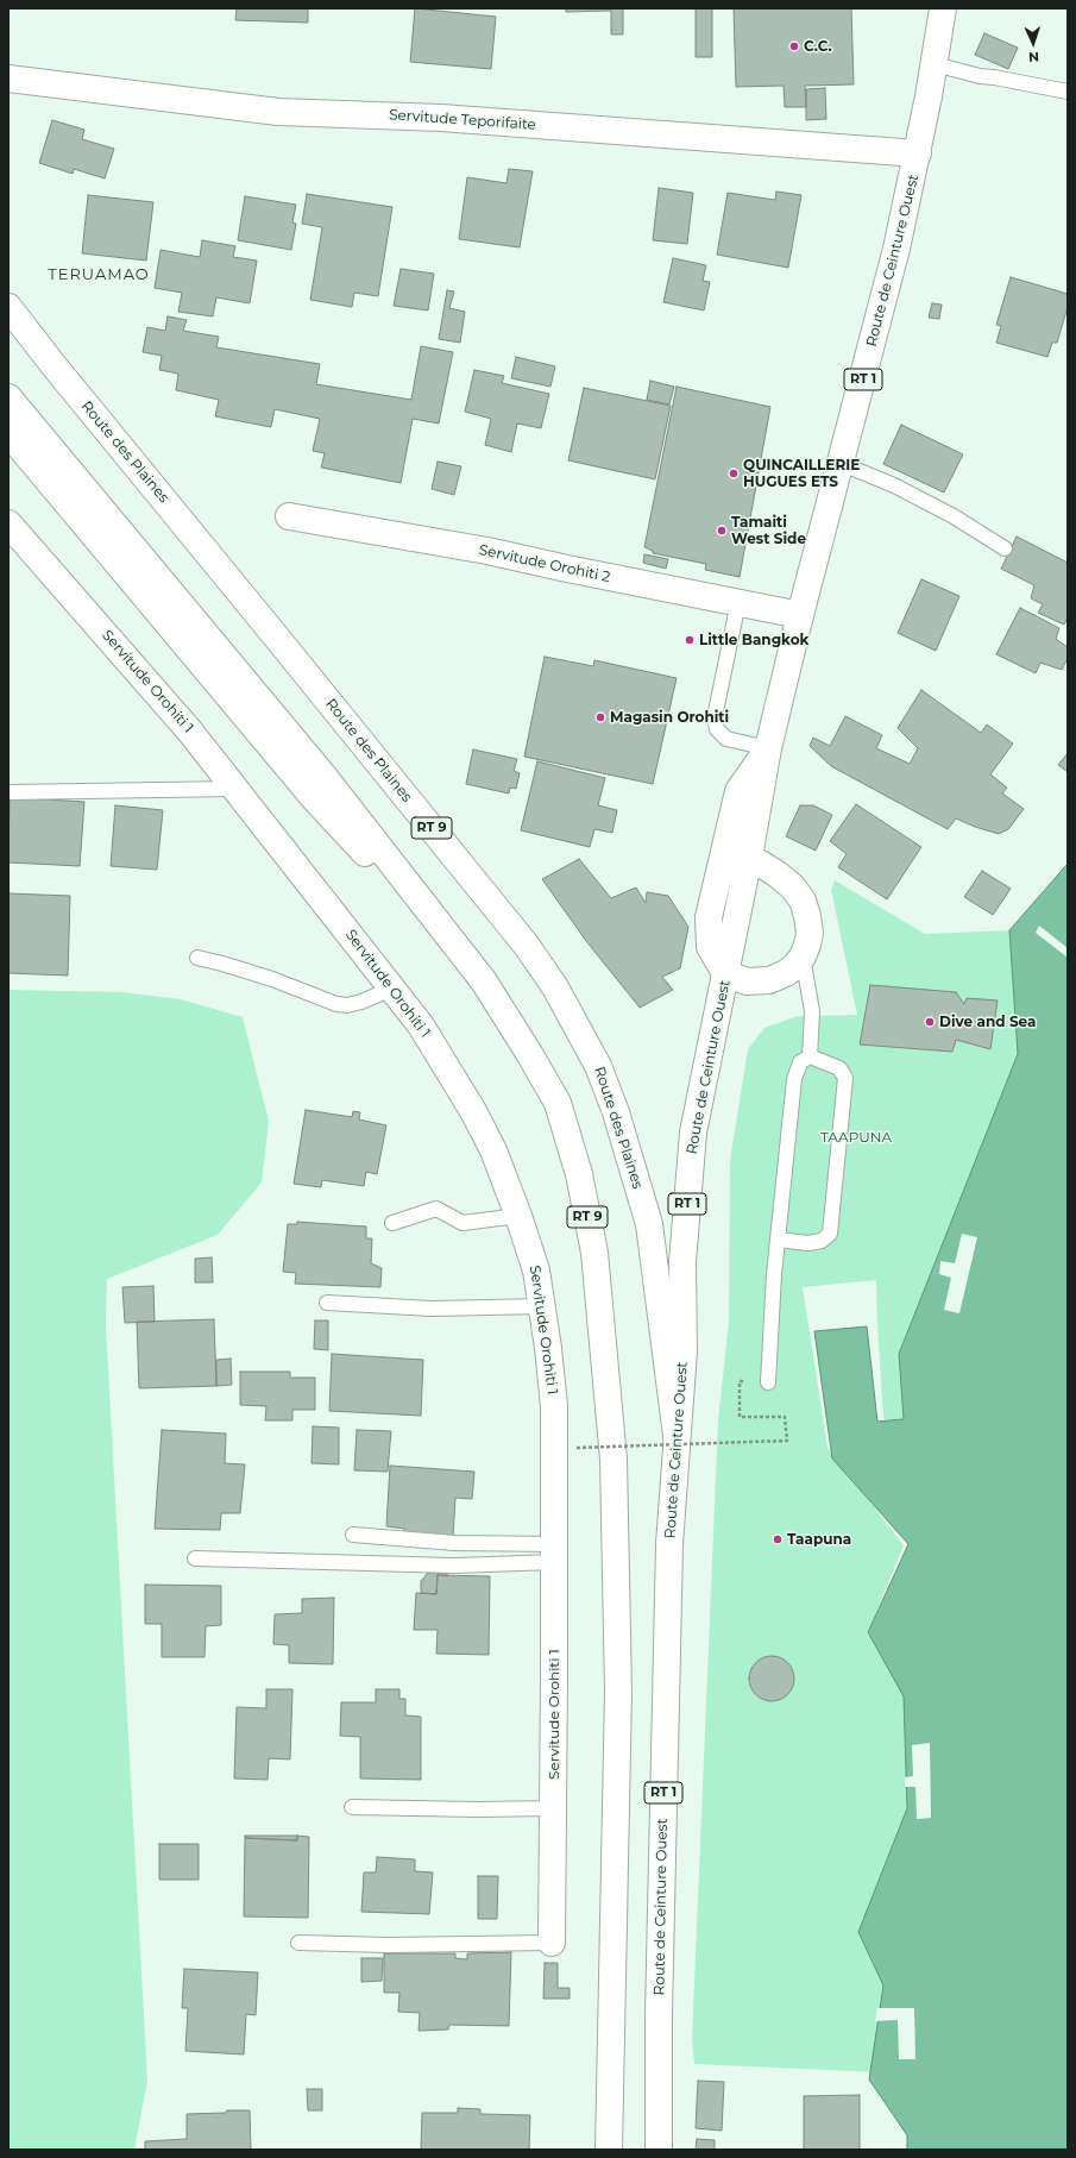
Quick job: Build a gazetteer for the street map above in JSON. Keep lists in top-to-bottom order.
{
  "streets": {
    "main road": [
      "Servitude Teporifaite",
      "Route de Ceinture Ouest",
      "RT 1",
      "Route des Plaines",
      "Servitude Orohiti 2",
      "Servitude Orohiti 1",
      "RT 9"
    ]
  },
  "crossings": [
    ["Servitude Teporifaite", "Route de Ceinture Ouest"],
    ["Route de Ceinture Ouest", "RT 1"],
    ["Route de Ceinture Ouest", "Route des Plaines"],
    ["Route de Ceinture Ouest", "Servitude Orohiti 2"]
  ],
  "districts": ["TERUAMAO"],
  "parks": ["TAAPUNA"],
  "places": [
    "C.C.",
    "QUINCAILLERIE HUGUES ETS",
    "Tamaiti West Side",
    "Little Bangkok",
    "Magasin Orohiti",
    "Dive and Sea",
    "Taapuna"
  ],
  "north": "bottom"
}
